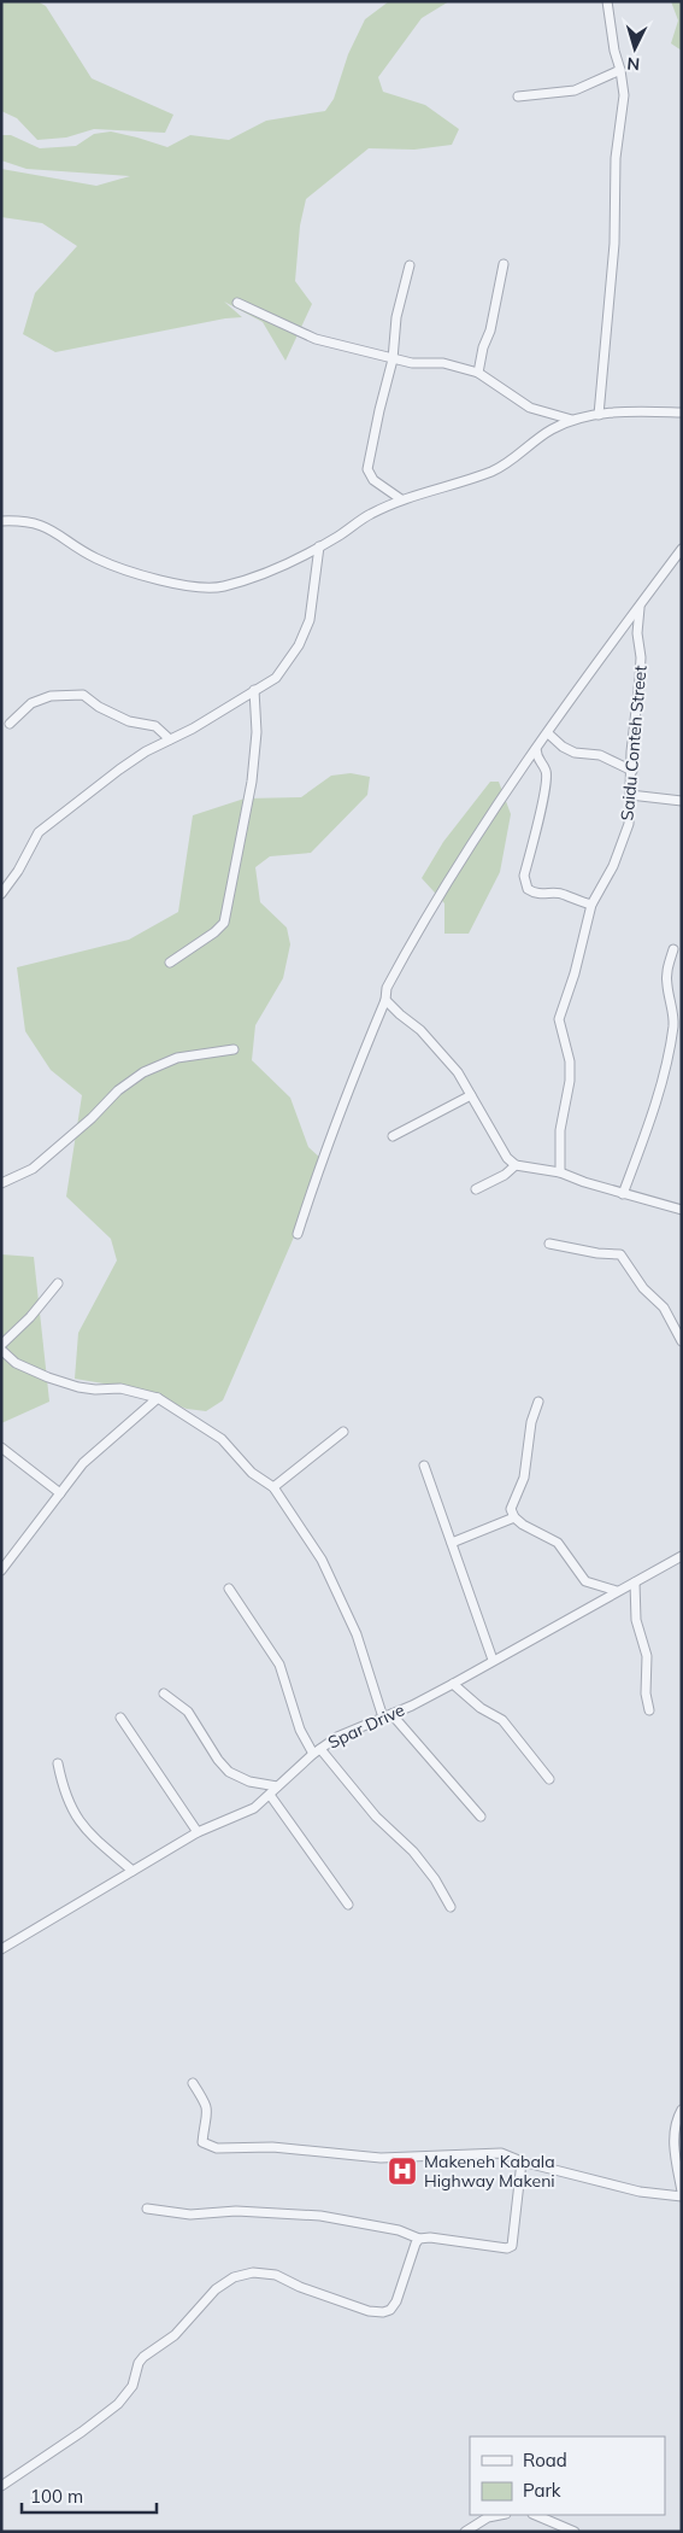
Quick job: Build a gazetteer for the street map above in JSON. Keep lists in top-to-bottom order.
{
  "streets": {
    "street": ["Saidu Conteh Street", "Spar Drive"]
  },
  "places": {
    "hospital": ["Makeneh Kabala Highway Makeni"]
  },
  "legend": ["Road", "Park"],
  "scale_bar": "100 m",
  "north": "bottom"
}
